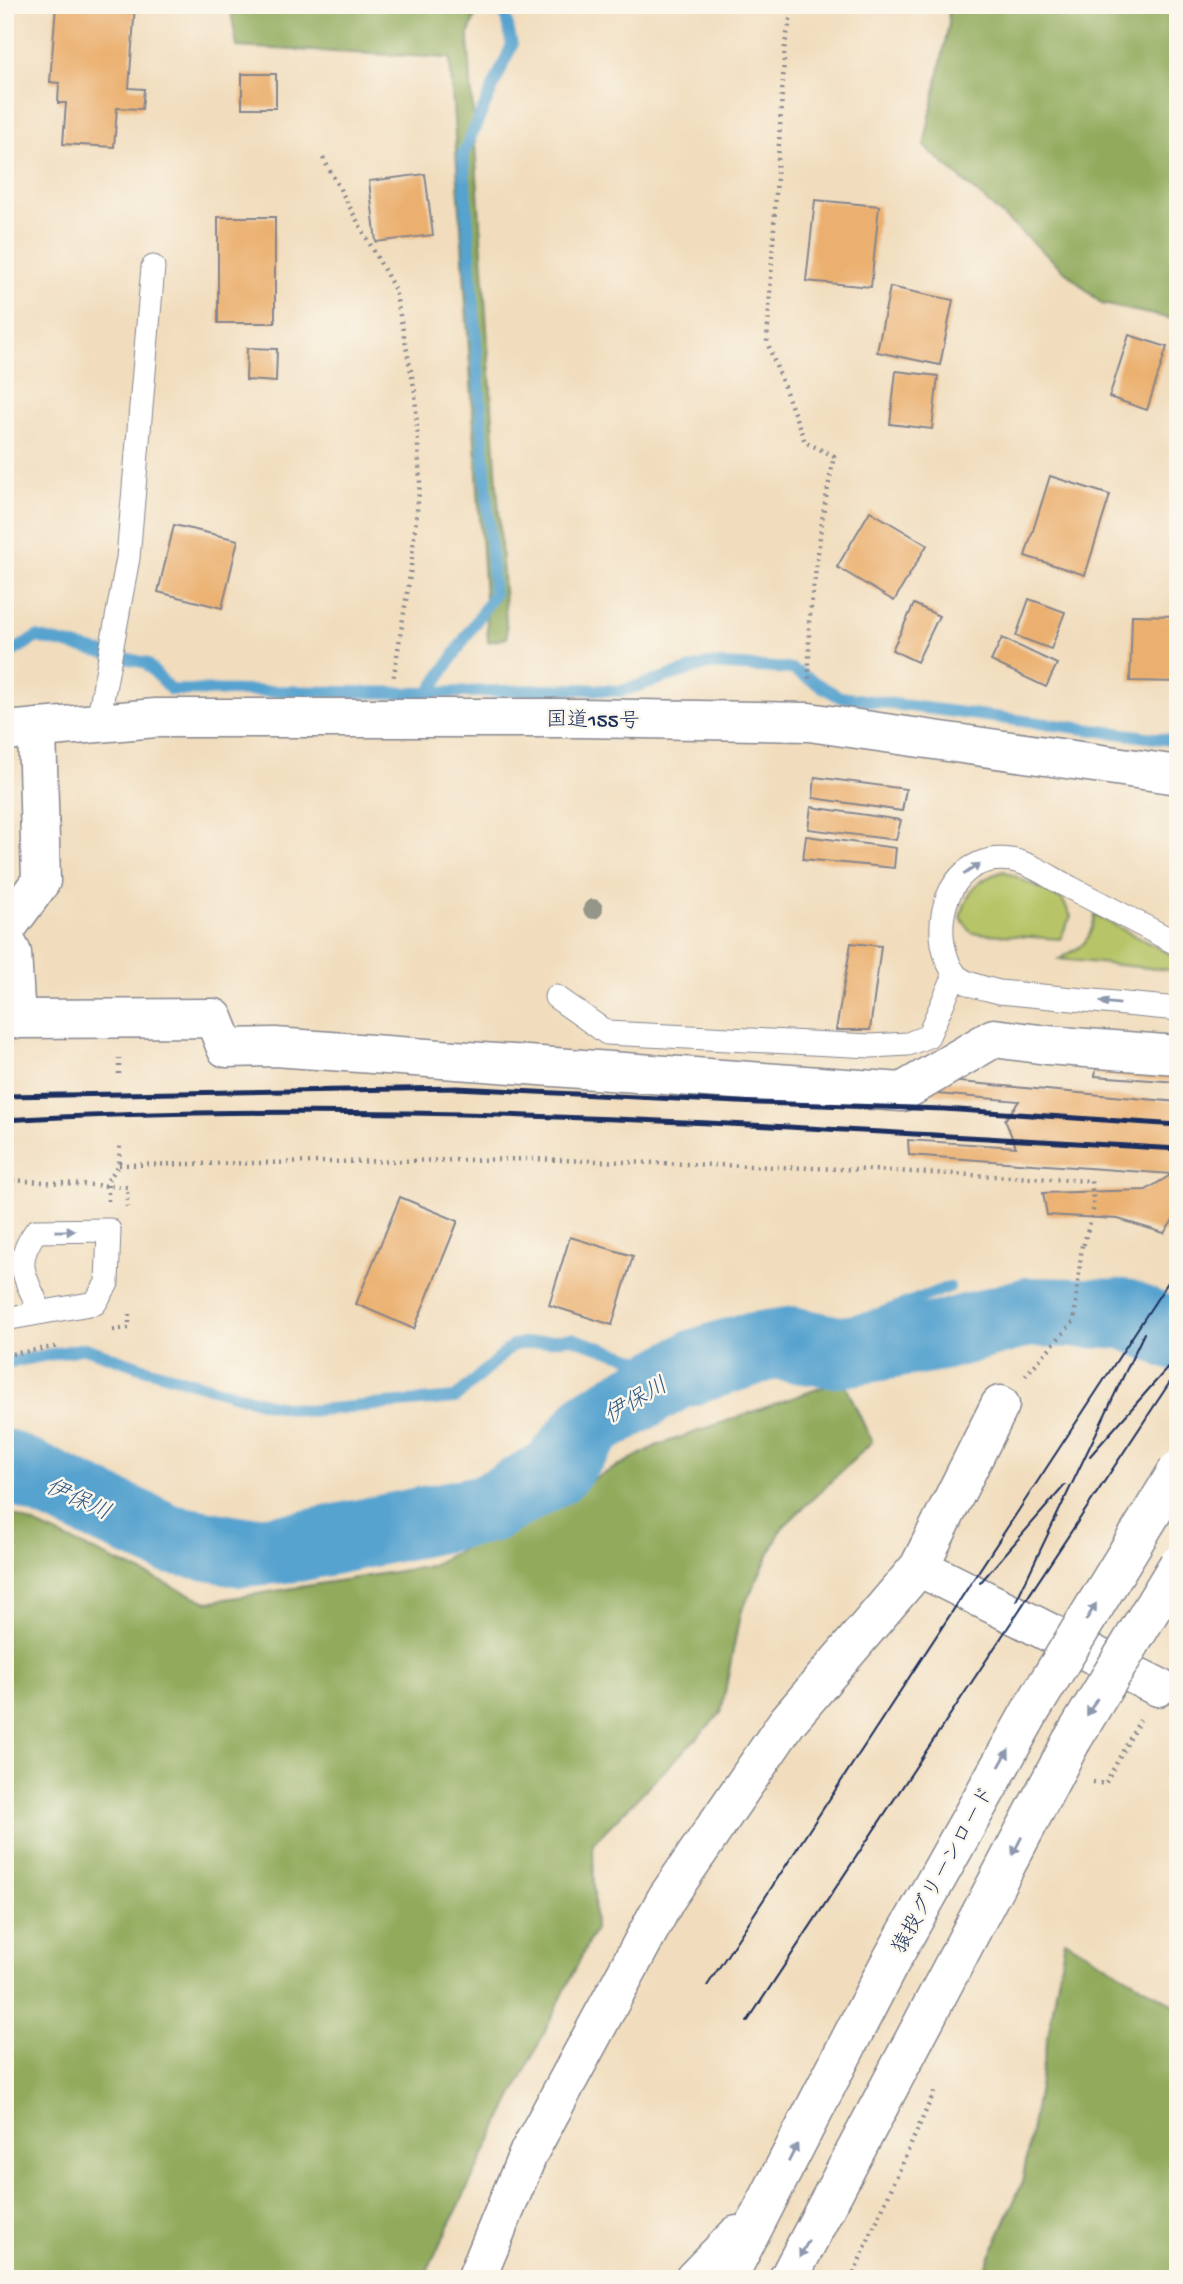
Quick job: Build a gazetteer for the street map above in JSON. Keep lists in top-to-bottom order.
{
  "streets": {
    "main road": ["国道155号", "猿投グリーンロード"]
  },
  "water": ["伊保川"]
}
